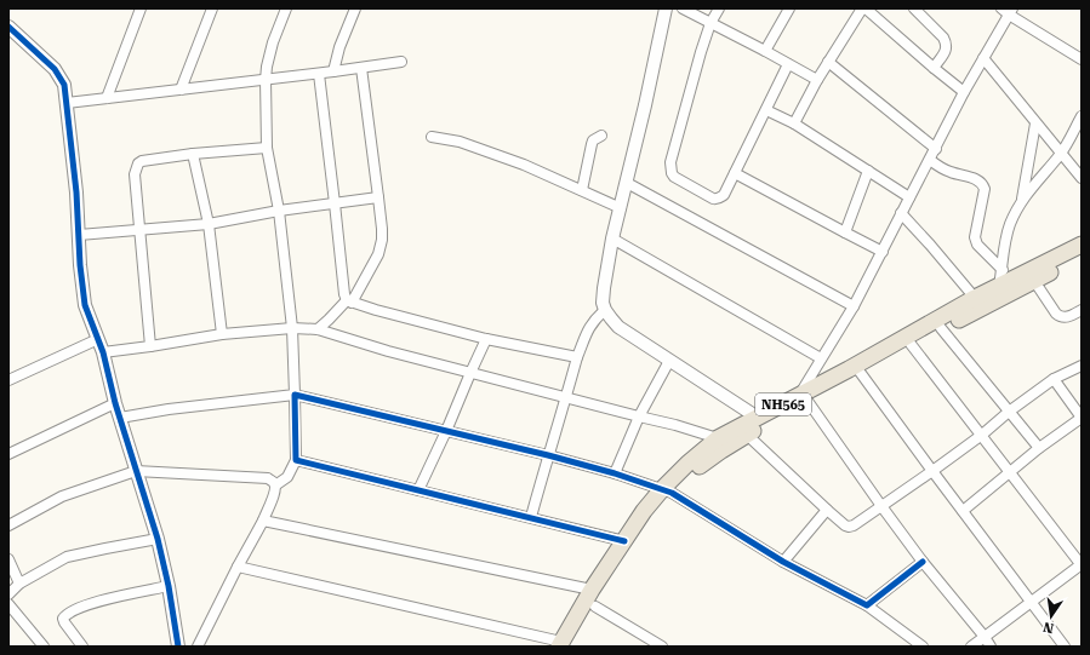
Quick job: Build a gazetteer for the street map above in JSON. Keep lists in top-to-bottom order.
{
  "streets": {
    "highway": ["NH565"]
  },
  "north": "bottom"
}
